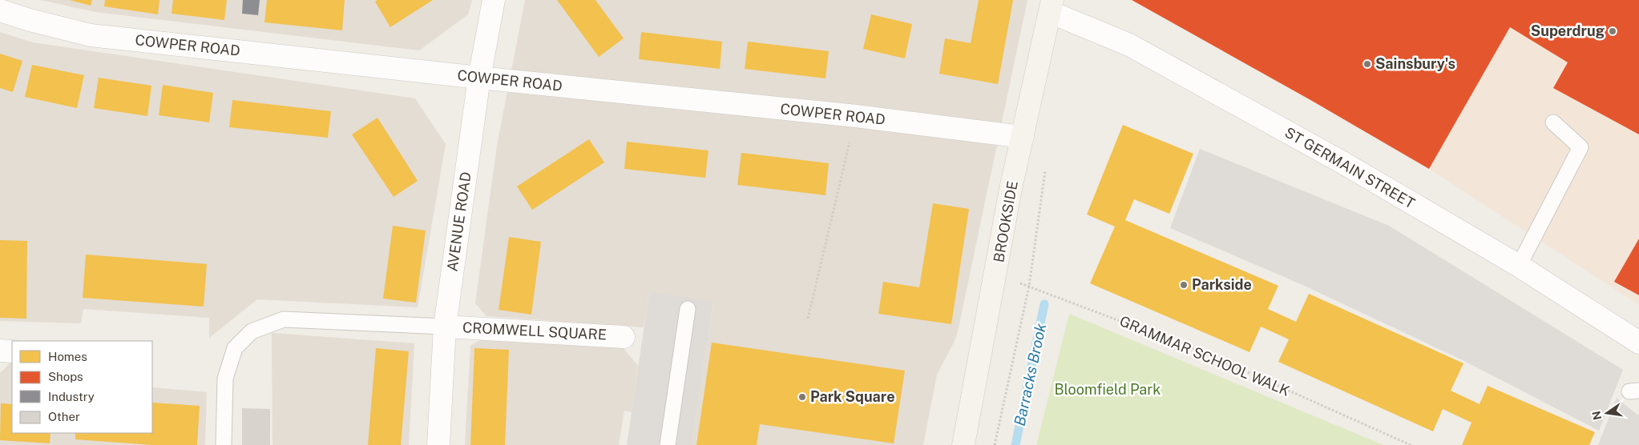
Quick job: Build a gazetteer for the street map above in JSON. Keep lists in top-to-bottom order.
{
  "streets": {
    "main road": ["BROOKSIDE"],
    "street": [
      "COWPER ROAD",
      "ST GERMAIN STREET",
      "AVENUE ROAD",
      "CROMWELL SQUARE"
    ],
    "path": ["GRAMMAR SCHOOL WALK"]
  },
  "crossings": [
    ["COWPER ROAD", "AVENUE ROAD"],
    ["COWPER ROAD", "BROOKSIDE"],
    ["ST GERMAIN STREET", "BROOKSIDE"],
    ["AVENUE ROAD", "CROMWELL SQUARE"],
    ["BROOKSIDE", "GRAMMAR SCHOOL WALK"]
  ],
  "water": ["Barracks Brook"],
  "parks": ["Bloomfield Park"],
  "places": [
    "Superdrug",
    "Sainsbury's",
    "Parkside",
    "Park Square"
  ],
  "legend": [
    "Homes",
    "Shops",
    "Industry",
    "Other"
  ],
  "north": "left"
}
